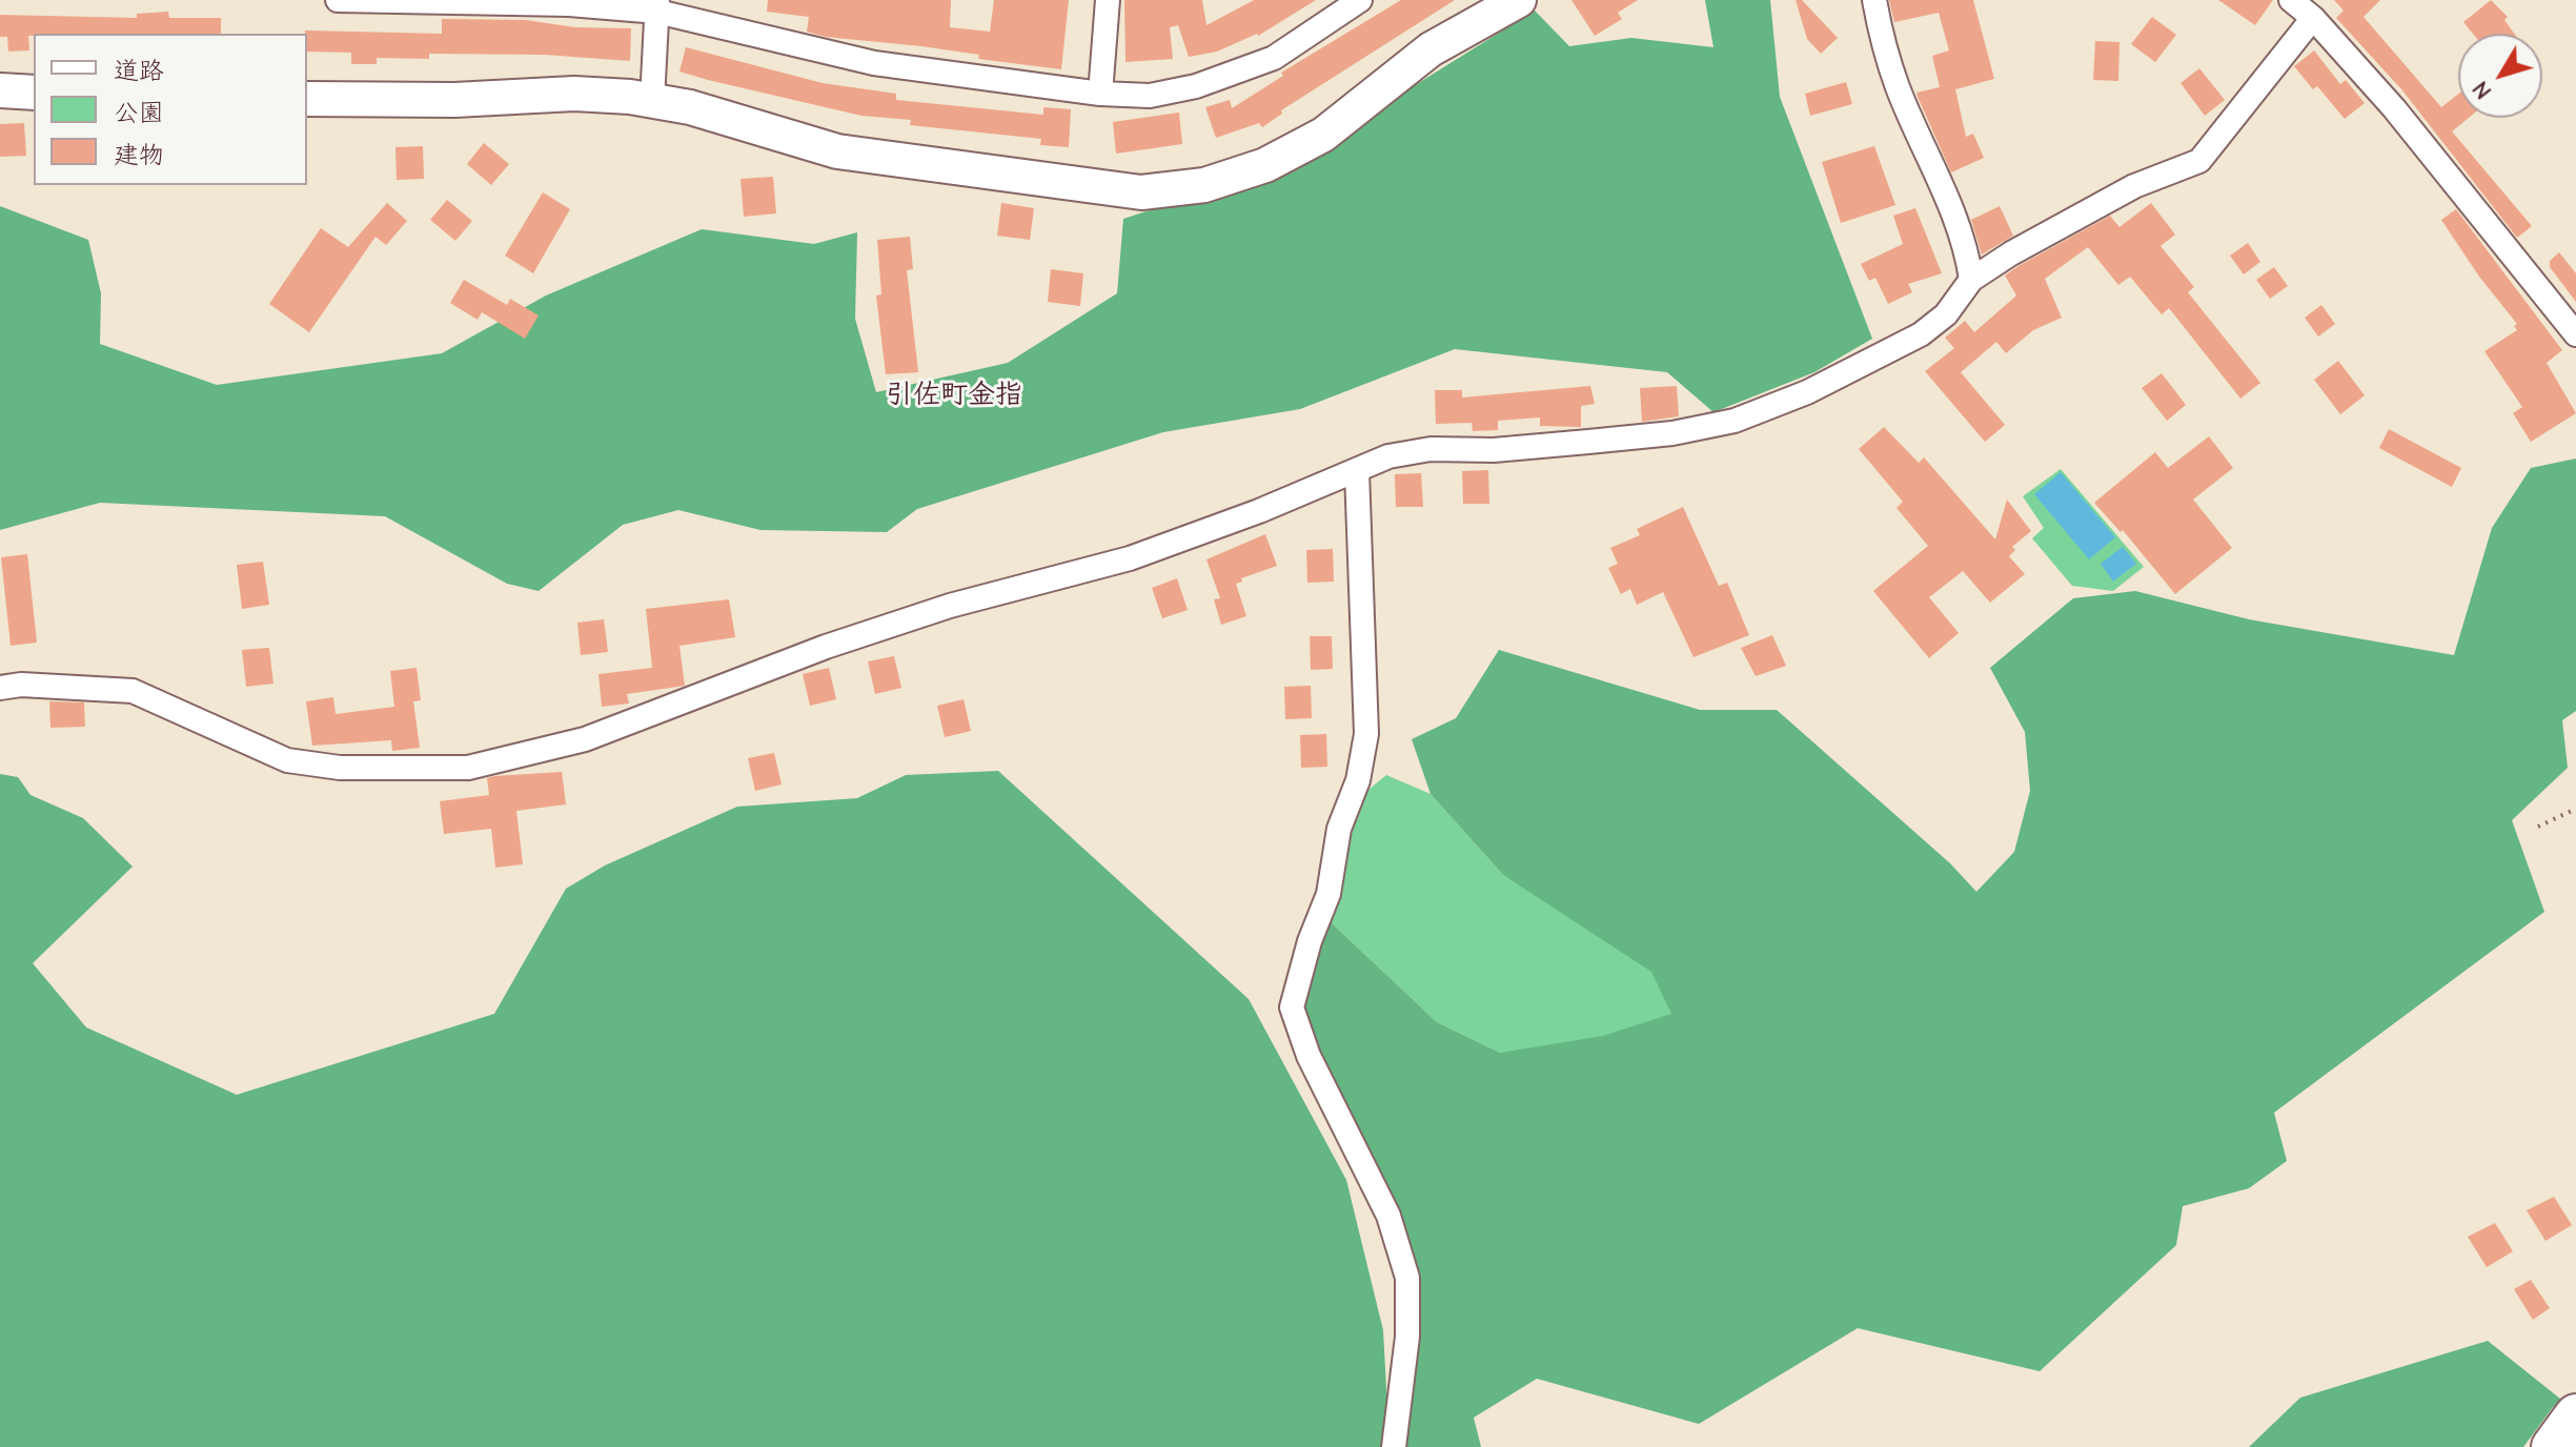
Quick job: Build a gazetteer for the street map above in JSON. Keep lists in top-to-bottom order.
{
  "districts": ["引佐町金指"],
  "legend": ["道路", "公園", "建物"],
  "north": "bottom left"
}
